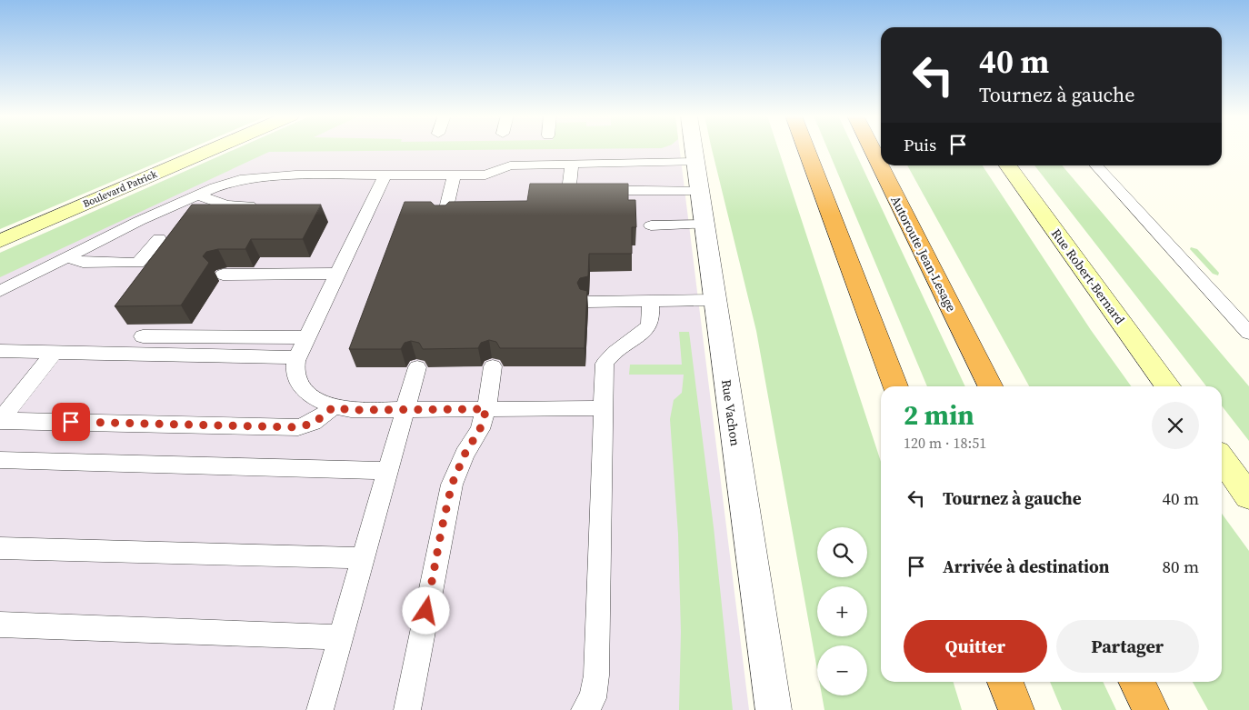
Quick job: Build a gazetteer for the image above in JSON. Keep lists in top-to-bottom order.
{
  "streets": {
    "highway": ["Autoroute Jean-Lesage"],
    "street": ["Boulevard Patrick", "Rue Robert-Bernard", "Rue Vachon"]
  },
  "page": {
    "turn": ["40 m", "Tournez à gauche"],
    "then": "Puis",
    "heading": ["2 min", "120 m · 18:51"],
    "list": [
      {
        "name": "Tournez à gauche",
        "value": "40 m"
      },
      {
        "name": "Arrivée à destination",
        "value": "80 m"
      }
    ],
    "map_buttons": ["+", "−"],
    "buttons": ["Quitter", "Partager"]
  }
}
